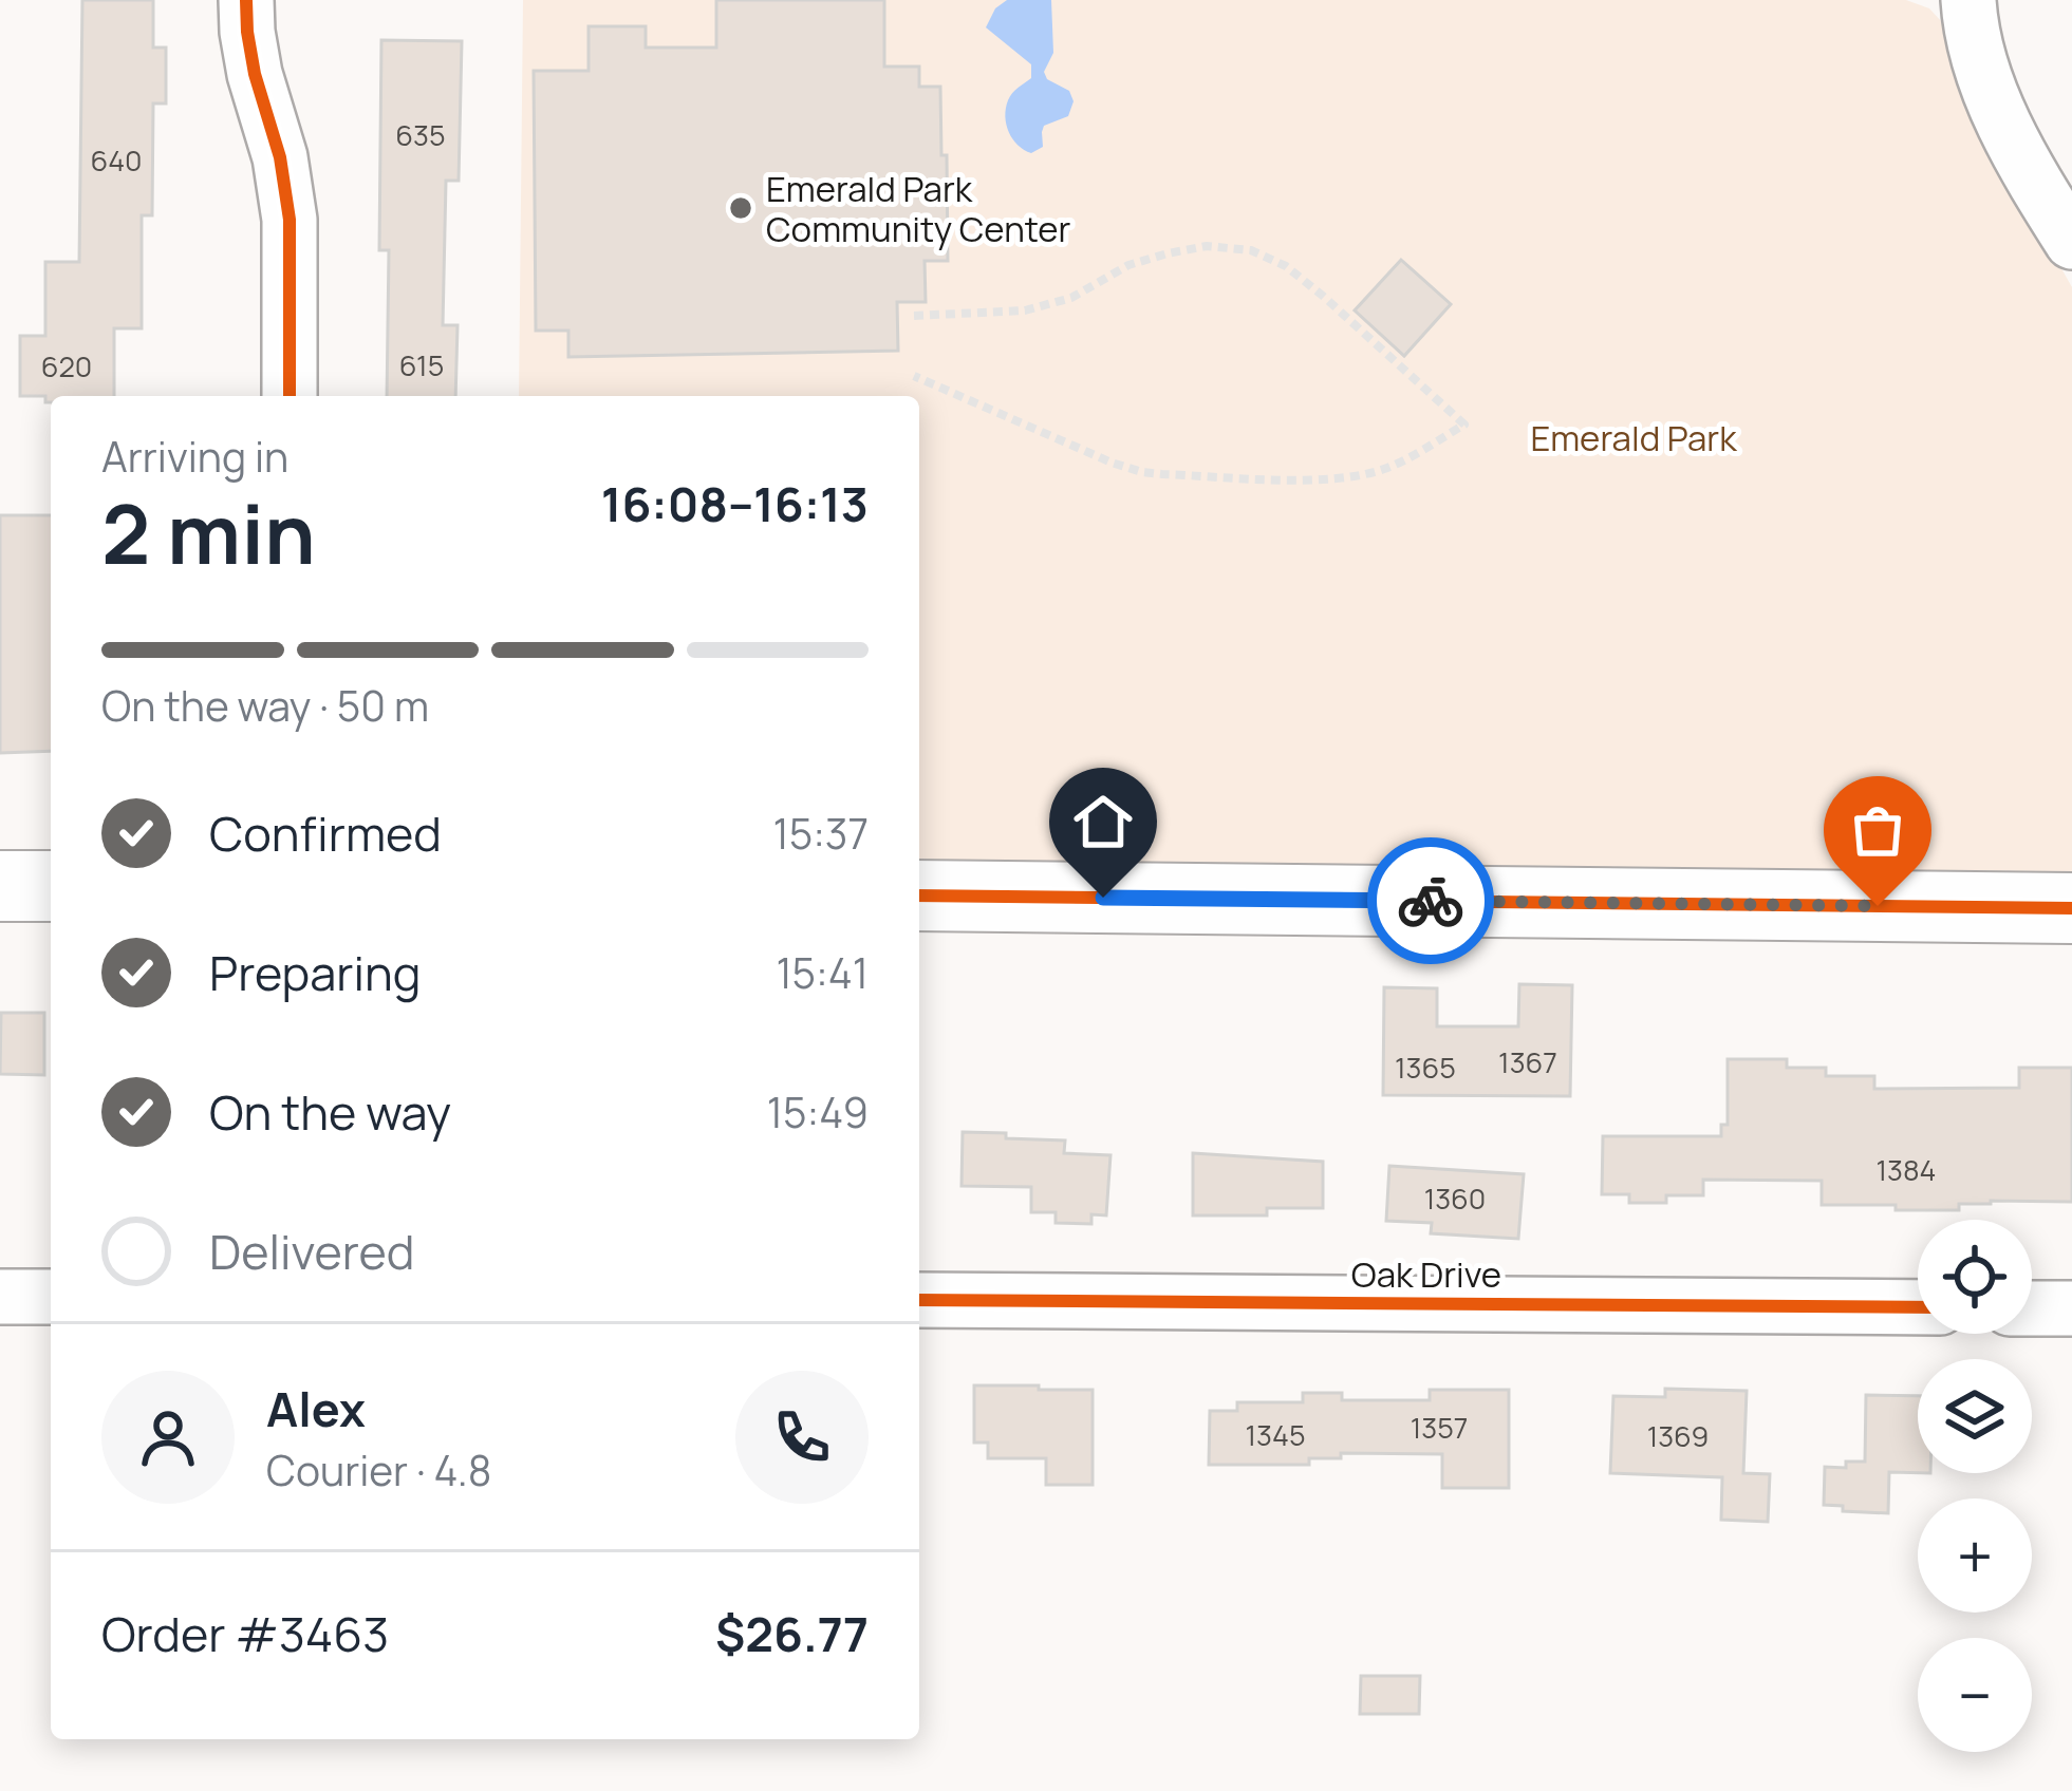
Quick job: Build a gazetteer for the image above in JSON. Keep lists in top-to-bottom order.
{
  "streets": {
    "street": ["Oak Drive"]
  },
  "parks": ["Emerald Park"],
  "places": ["Emerald Park Community Center"],
  "house_numbers": [
    "635",
    "640",
    "615",
    "620",
    "1367",
    "1365",
    "1384",
    "1360",
    "1357",
    "1345",
    "1369"
  ],
  "page": {
    "heading": ["2 min", "Arriving in", "16:08–16:13"],
    "panel": [
      "Alex",
      "Courier · 4.8",
      "Order #3463",
      "$26.77"
    ],
    "bar": "On the way · 50 m",
    "list": [
      ["Confirmed", "15:37"],
      ["Preparing", "15:41"],
      ["On the way", "15:49"],
      "Delivered"
    ],
    "map_buttons": ["+", "−"]
  }
}
